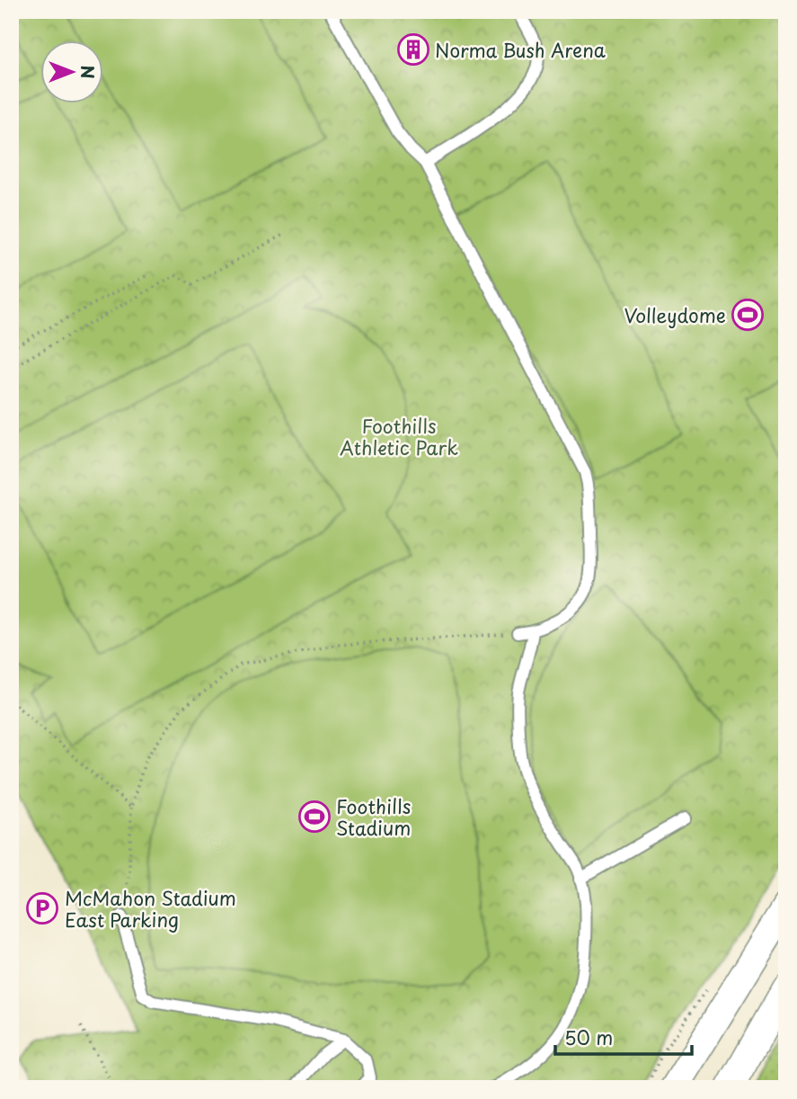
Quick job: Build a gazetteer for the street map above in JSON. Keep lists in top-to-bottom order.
{
  "parks": ["Foothills Athletic Park"],
  "places": {
    "building": ["Norma Bush Arena"],
    "sports": ["Volleydome", "Foothills Stadium"],
    "parking": ["McMahon Stadium East Parking"]
  },
  "scale_bar": "50 m",
  "north": "right"
}
